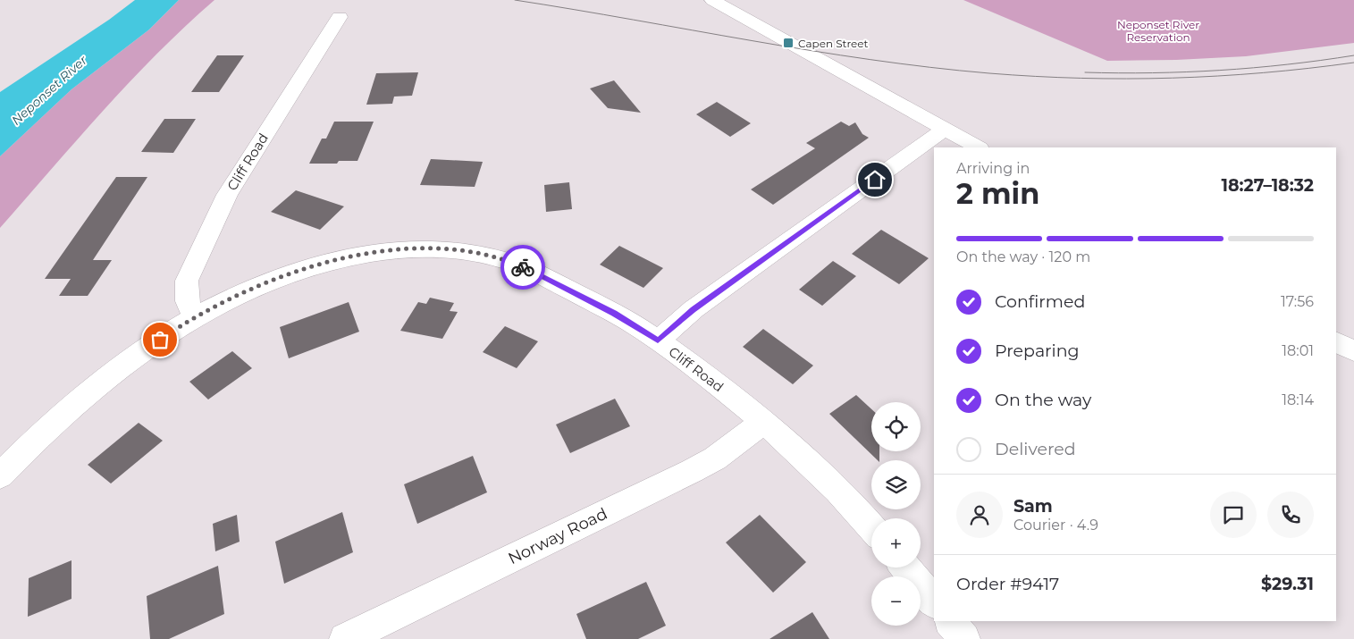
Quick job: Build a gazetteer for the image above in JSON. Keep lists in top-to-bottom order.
{
  "streets": {
    "street": ["Cliff Road", "Norway Road"]
  },
  "crossings": [
    ["Cliff Road", "Norway Road"]
  ],
  "water": ["Neponset River"],
  "parks": ["Neponset River Reservation"],
  "places": {
    "transit": ["Capen Street"]
  },
  "page": {
    "heading": ["2 min", "Arriving in", "18:27–18:32"],
    "panel": [
      "Sam",
      "Courier · 4.9",
      "Order #9417",
      "$29.31"
    ],
    "bar": "On the way · 120 m",
    "list": [
      ["Confirmed", "17:56"],
      ["Preparing", "18:01"],
      ["On the way", "18:14"],
      "Delivered"
    ],
    "map_buttons": ["+", "−"]
  }
}
